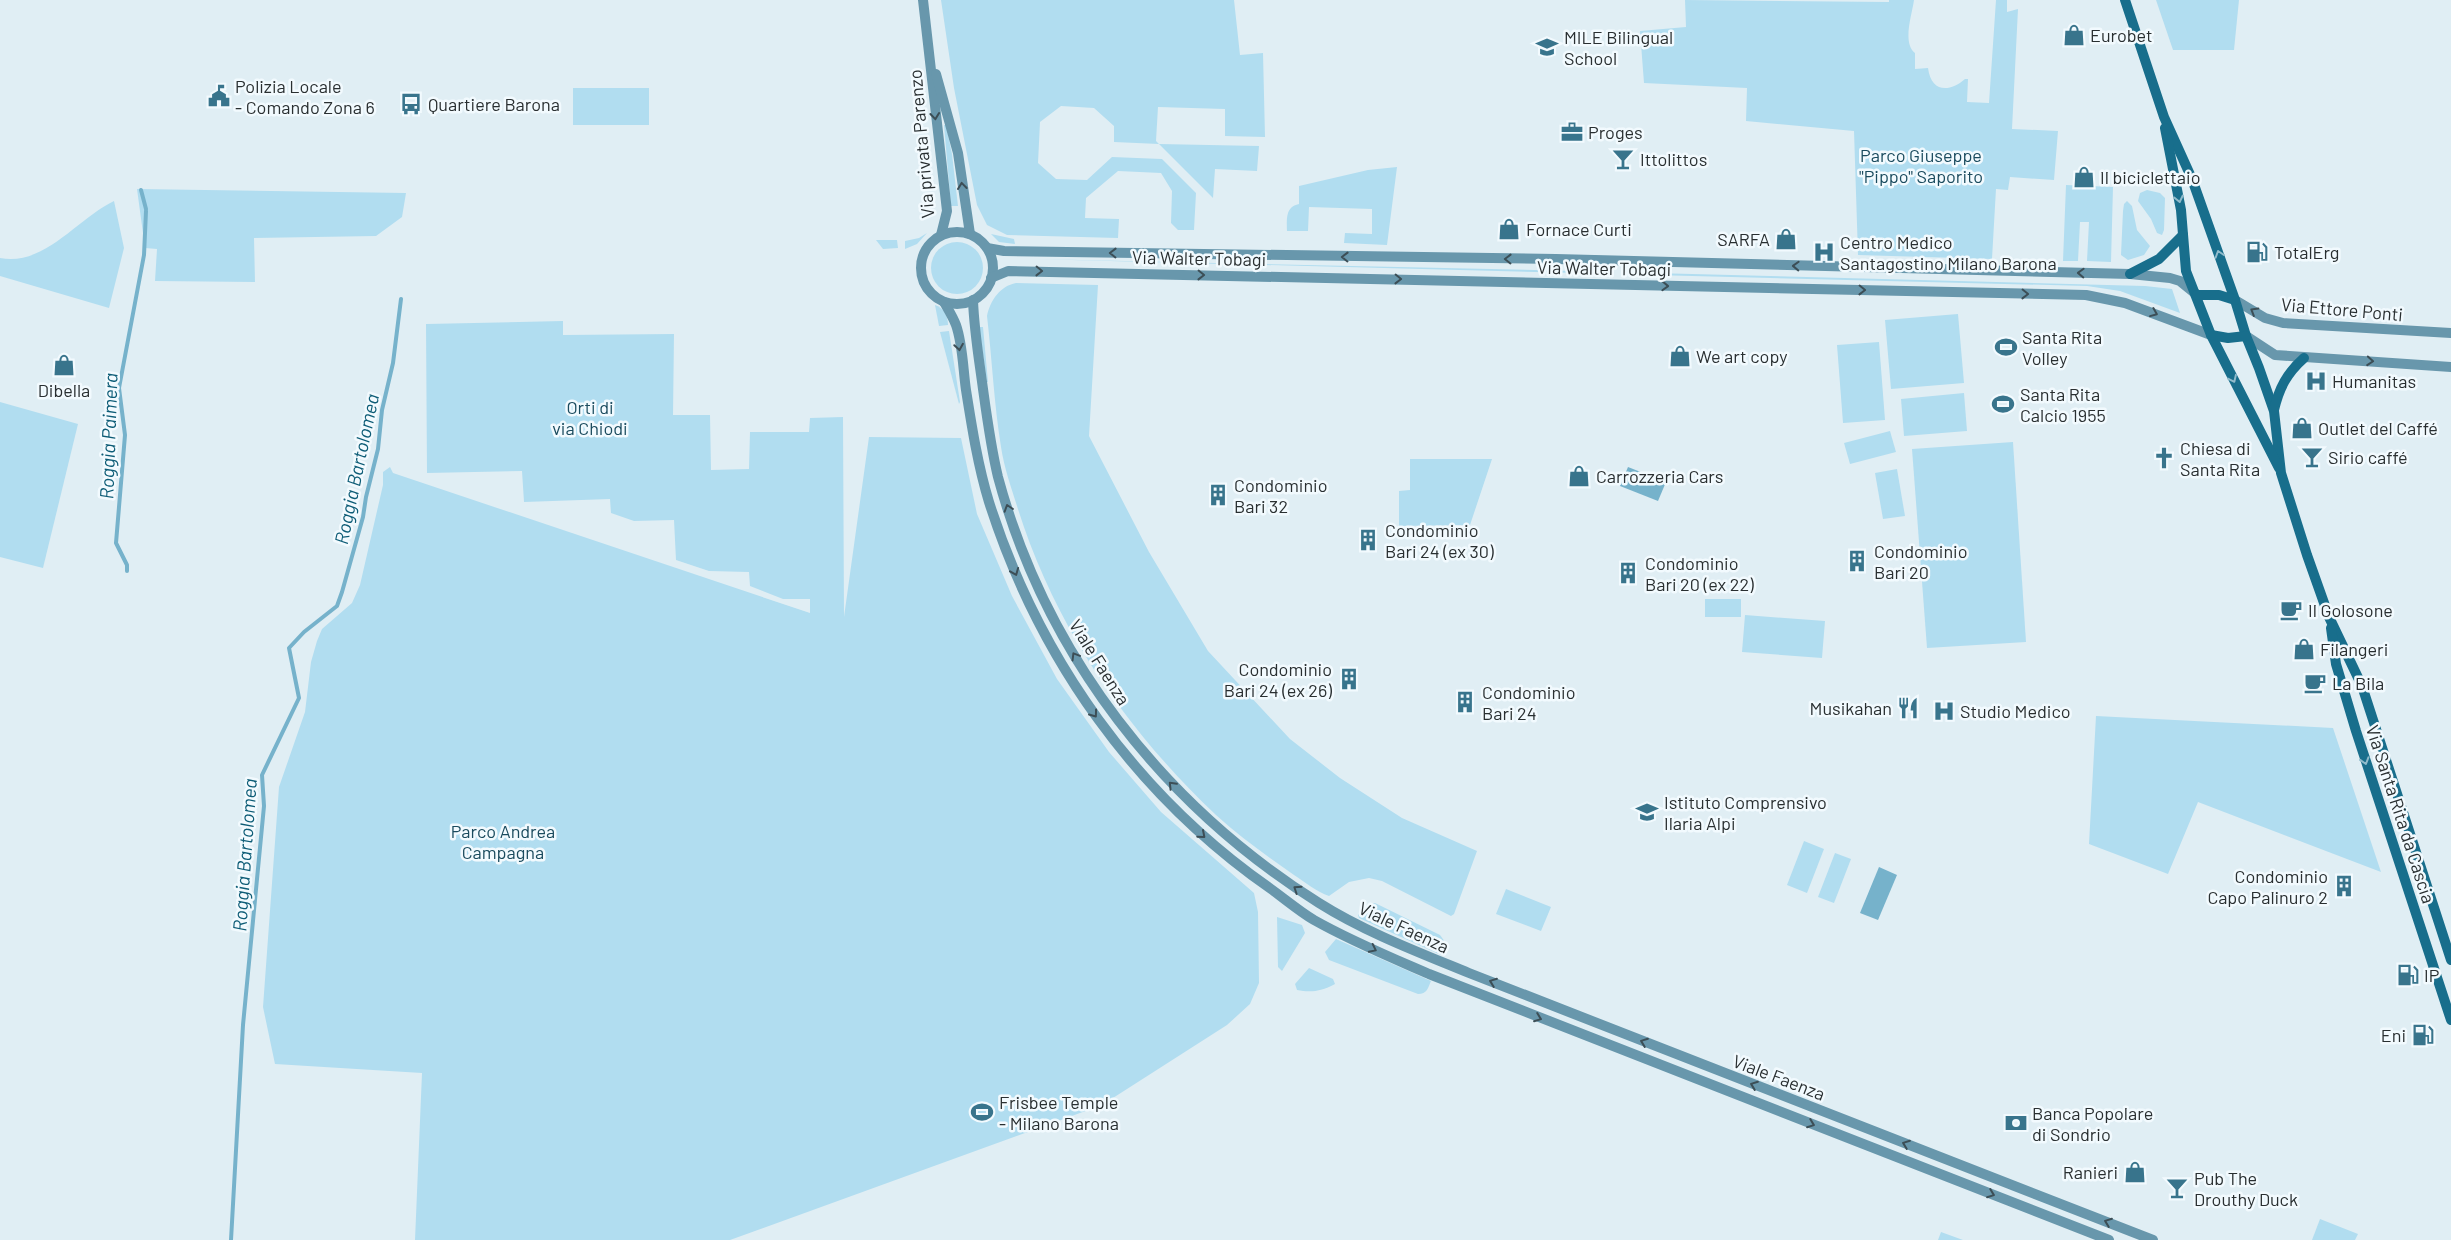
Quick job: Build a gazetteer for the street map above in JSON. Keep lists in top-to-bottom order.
{
  "streets": {
    "main road": ["Via Walter Tobagi", "Via Santa Rita da Cascia"],
    "street": ["Via privata Parenzo", "Via Ettore Ponti", "Viale Faenza"]
  },
  "crossings": [
    ["Via privata Parenzo", "Via Walter Tobagi"],
    ["Via privata Parenzo", "Viale Faenza"],
    ["Via Walter Tobagi", "Viale Faenza"],
    ["Via Walter Tobagi", "Via Santa Rita da Cascia"],
    ["Via Ettore Ponti", "Via Santa Rita da Cascia"]
  ],
  "water": ["Roggia Paimera", "Roggia Bartolomea"],
  "parks": ["Parco Giuseppe \"Pippo\" Saporito", "Orti di via Chiodi", "Parco Andrea Campagna"],
  "places": {
    "shop": [
      "Eurobet",
      "Il biciclettaio",
      "Fornace Curti",
      "SARFA",
      "We art copy",
      "Dibella",
      "Outlet del Caffé",
      "Carrozzeria Cars",
      "Filangeri",
      "Ranieri"
    ],
    "school or university": ["MILE Bilingual School", "Istituto Comprensivo Ilaria Alpi"],
    "public building": ["Polizia Locale - Comando Zona 6"],
    "bus stop": ["Quartiere Barona"],
    "office": ["Proges"],
    "bar": ["Ittolittos", "Sirio caffé", "Pub The Drouthy Duck"],
    "hospital": ["Centro Medico Santagostino Milano Barona", "Humanitas", "Studio Medico"],
    "fuel station": ["TotalErg", "IP", "Eni"],
    "sports": ["Santa Rita Volley", "Santa Rita Calcio 1955", "Frisbee Temple - Milano Barona"],
    "church": ["Chiesa di Santa Rita"],
    "building": [
      "Condominio Bari 32",
      "Condominio Bari 24 (ex 30)",
      "Condominio Bari 20",
      "Condominio Bari 20 (ex 22)",
      "Condominio Bari 24 (ex 26)",
      "Condominio Bari 24",
      "Condominio Capo Palinuro 2"
    ],
    "cafe": ["Il Golosone", "La Bila"],
    "restaurant": ["Musikahan"],
    "bank": ["Banca Popolare di Sondrio"]
  }
}
